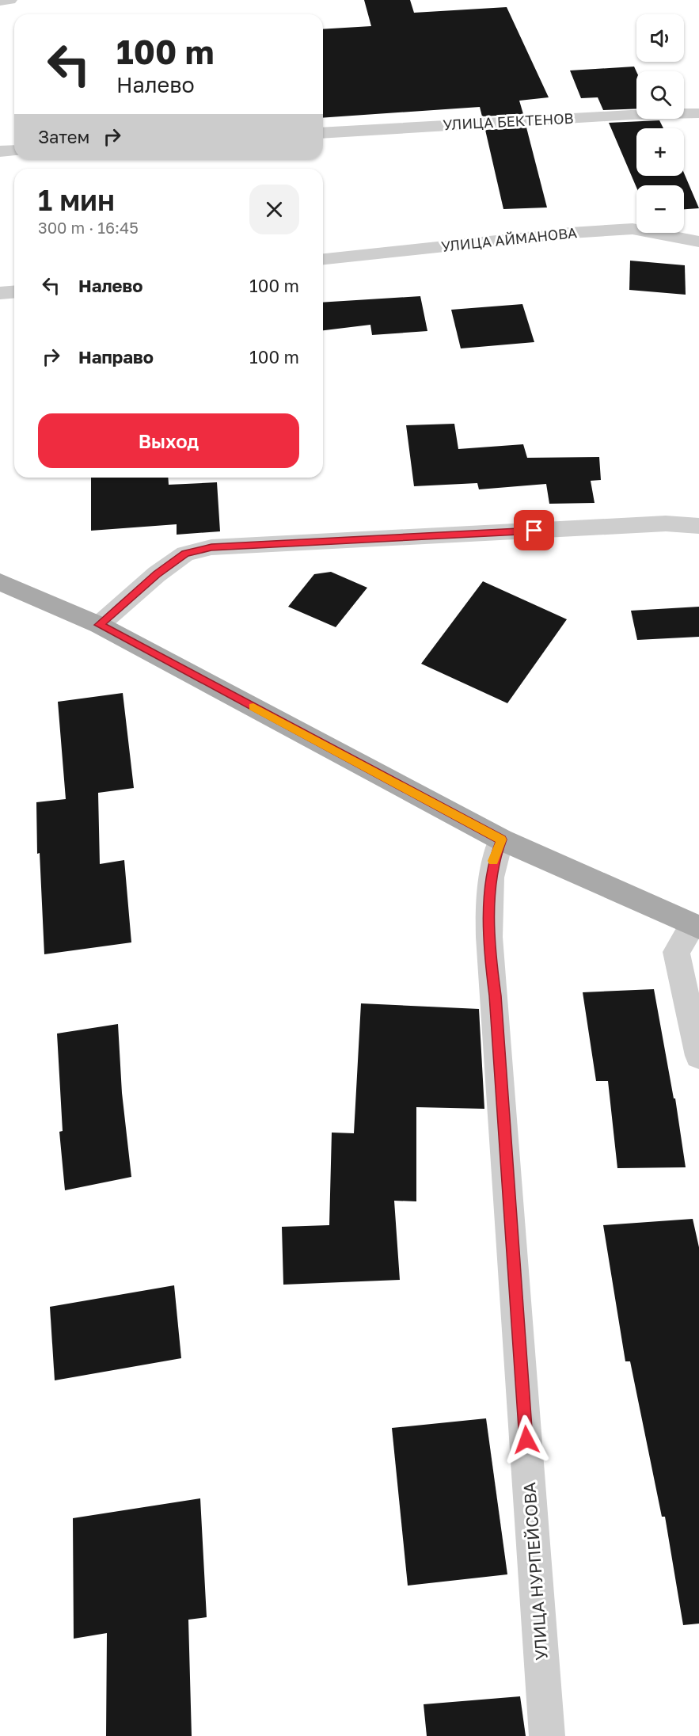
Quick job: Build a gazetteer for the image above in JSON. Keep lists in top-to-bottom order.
{
  "streets": {
    "street": ["УЛИЦА БЕКТЕНОВ", "УЛИЦА АЙМАНОВА", "УЛИЦА НУРПЕЙСОВА"]
  },
  "page": {
    "map_buttons": ["+", "−"],
    "turn": ["100 m", "Налево"],
    "then": "Затем",
    "heading": ["1 мин", "300 m · 16:45"],
    "list": [
      {
        "name": "Налево",
        "value": "100 m"
      },
      {
        "name": "Направо",
        "value": "100 m"
      }
    ],
    "buttons": "Выход"
  }
}
